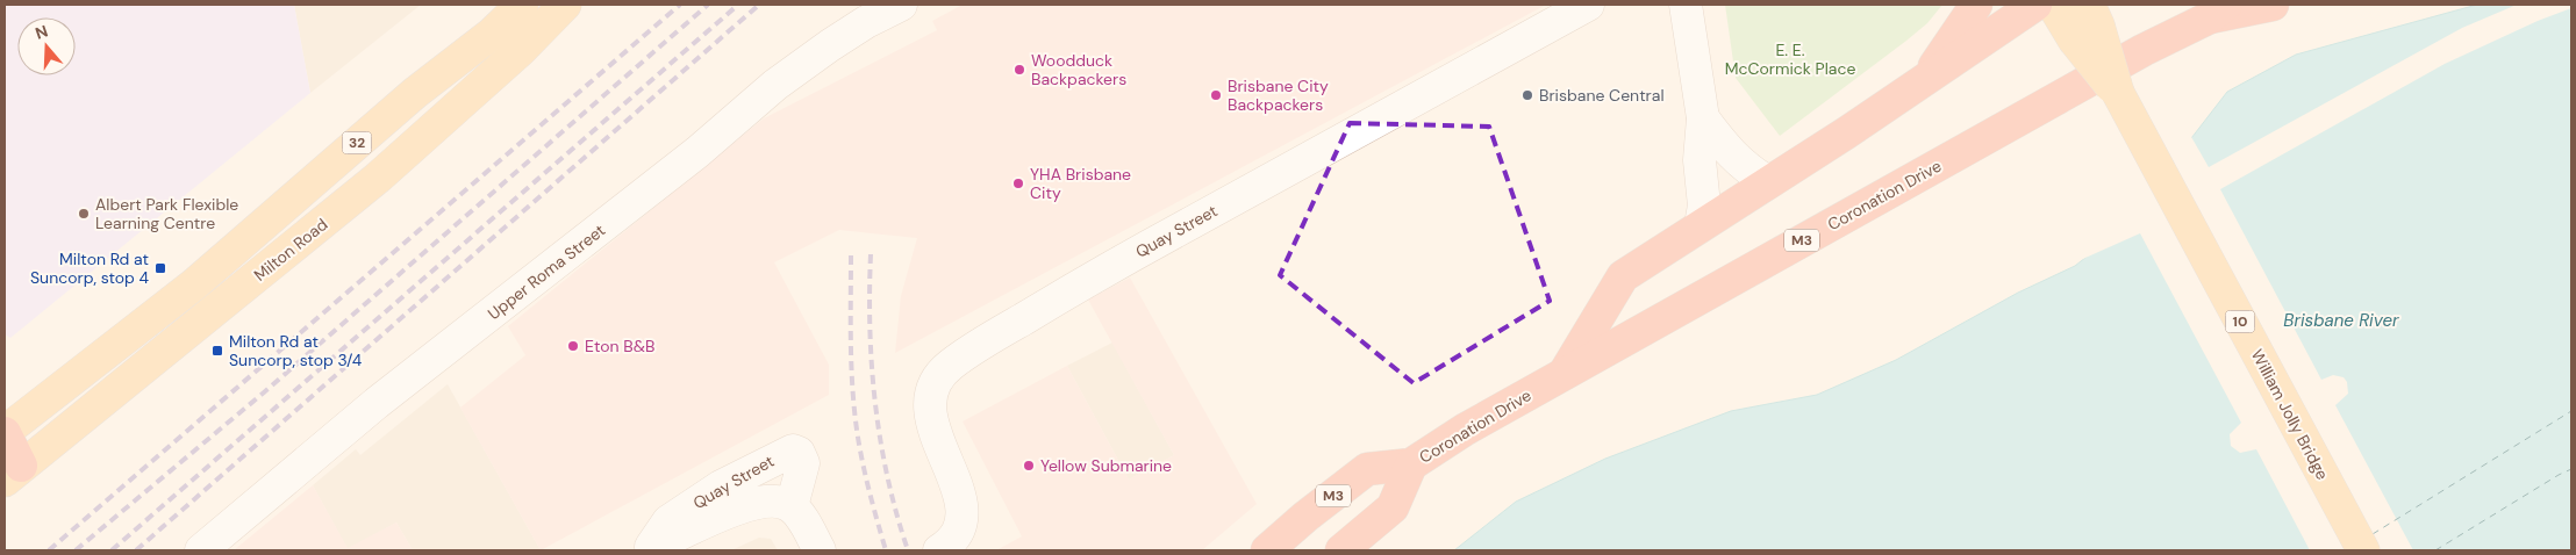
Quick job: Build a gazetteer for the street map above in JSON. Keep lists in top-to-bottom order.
{
  "streets": {
    "highway": ["Coronation Drive", "M3"],
    "main road": [
      "32",
      "Milton Road",
      "10",
      "William Jolly Bridge"
    ],
    "street": ["Quay Street", "Upper Roma Street"]
  },
  "water": ["Brisbane River"],
  "parks": ["E. E. McCormick Place"],
  "places": {
    "other": [
      "Woodduck Backpackers",
      "Brisbane City Backpackers",
      "Brisbane Central",
      "YHA Brisbane City",
      "Albert Park Flexible Learning Centre",
      "Eton B&B",
      "Yellow Submarine"
    ],
    "transit": ["Milton Rd at Suncorp, stop 4", "Milton Rd at Suncorp, stop 3/4"]
  },
  "north": "top"
}
